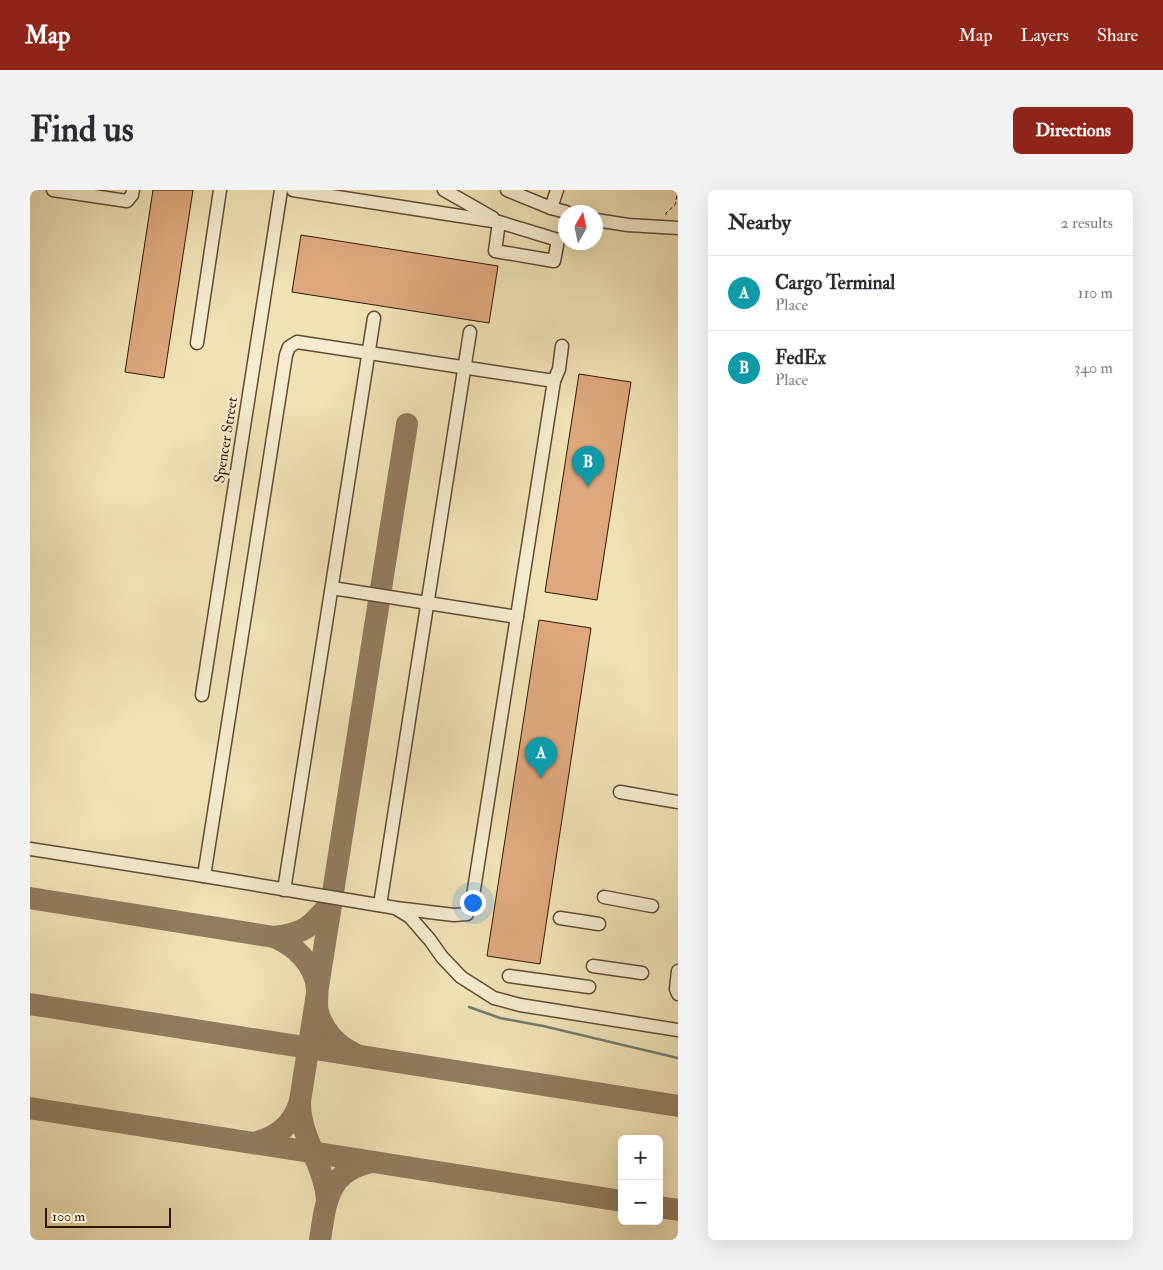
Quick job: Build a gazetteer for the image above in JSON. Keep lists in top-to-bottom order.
{
  "streets": {
    "street": ["Spencer Street"]
  },
  "scale_bar": "100 m",
  "north": "top",
  "page": {
    "header": "Map",
    "nav": ["Map", "Layers", "Share"],
    "buttons": "Directions",
    "title": "Find us",
    "heading": ["Nearby", "2 results"],
    "list": [
      {
        "mark": "A",
        "name": "Cargo Terminal",
        "note": "Place",
        "value": "110 m"
      },
      {
        "mark": "B",
        "name": "FedEx",
        "note": "Place",
        "value": "340 m"
      }
    ],
    "pins": ["B", "A"],
    "map_buttons": ["+", "−"],
    "scale": "100 m"
  }
}
